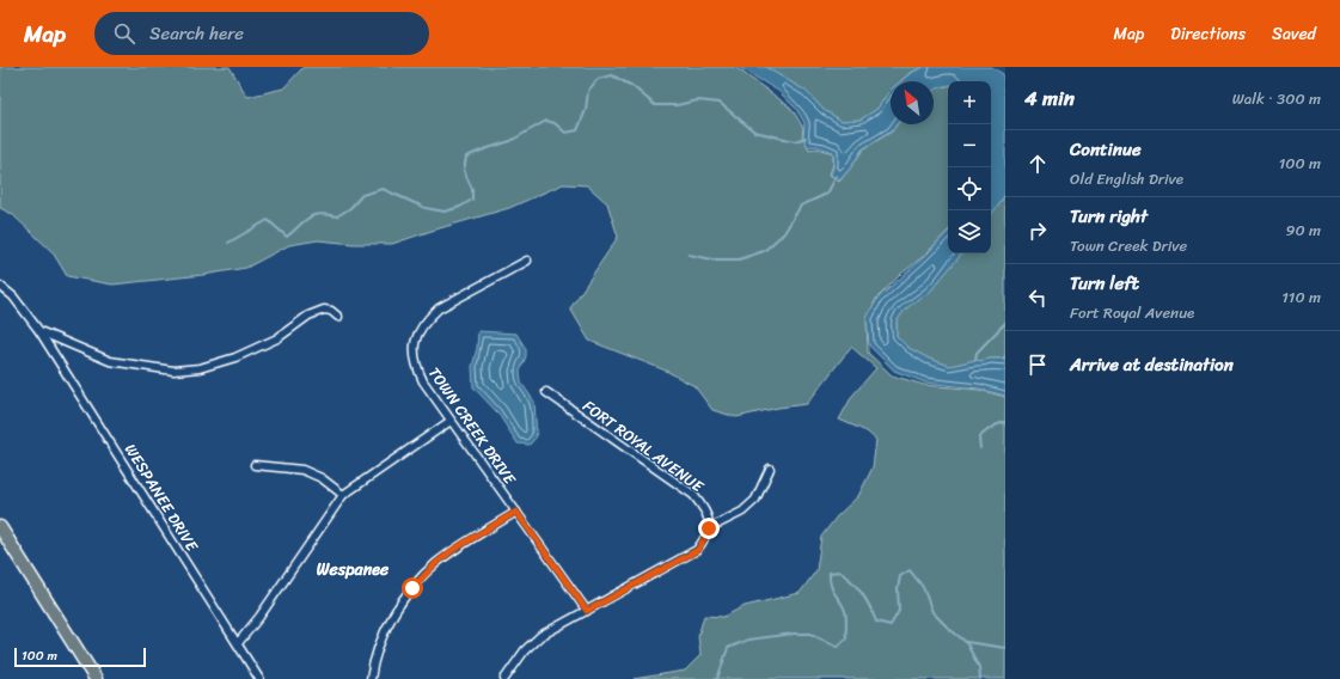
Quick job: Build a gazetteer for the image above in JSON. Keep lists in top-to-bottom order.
{
  "streets": {
    "street": ["TOWN CREEK DRIVE", "FORT ROYAL AVENUE", "WESPANEE DRIVE"]
  },
  "districts": ["Wespanee"],
  "scale_bar": "100 m",
  "north": "top left",
  "page": {
    "header": "Map",
    "search": "Search here",
    "nav": ["Map", "Directions", "Saved"],
    "heading": ["4 min", "Walk · 300 m"],
    "map_buttons": ["+", "−"],
    "list": [
      ["Continue", "Old English Drive", "100 m"],
      ["Turn right", "Town Creek Drive", "90 m"],
      ["Turn left", "Fort Royal Avenue", "110 m"],
      "Arrive at destination"
    ],
    "scale": "100 m"
  }
}
